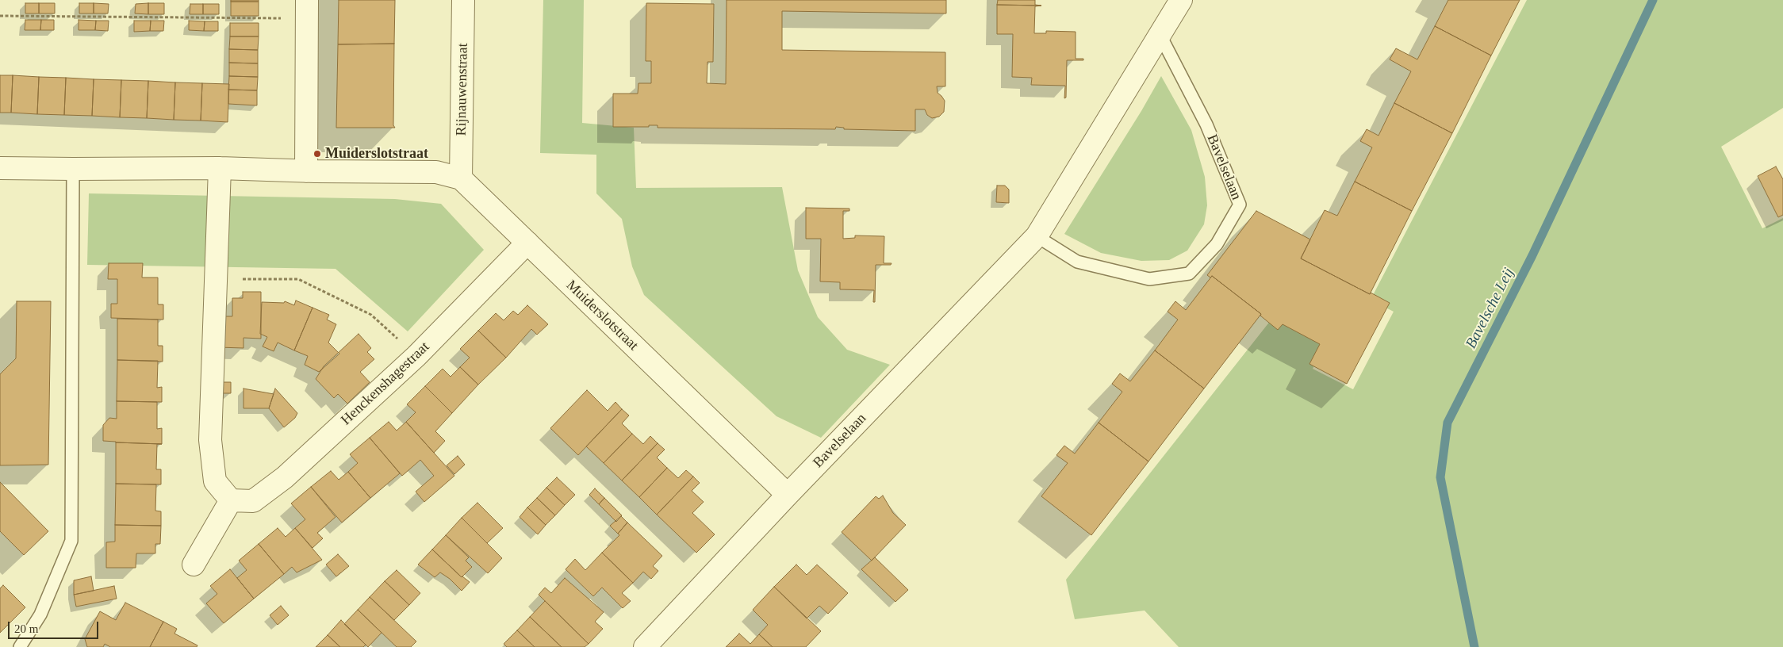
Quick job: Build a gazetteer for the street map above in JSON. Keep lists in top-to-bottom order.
{
  "streets": {
    "street": [
      "Rijnauwenstraat",
      "Bavelselaan",
      "Muiderslotstraat",
      "Henckenshagestraat"
    ]
  },
  "crossings": [
    ["Rijnauwenstraat", "Muiderslotstraat"],
    ["Bavelselaan", "Muiderslotstraat"],
    ["Muiderslotstraat", "Henckenshagestraat"]
  ],
  "water": ["Bavelsche Leij"],
  "places": ["Muiderslotstraat"],
  "scale_bar": "20 m"
}
